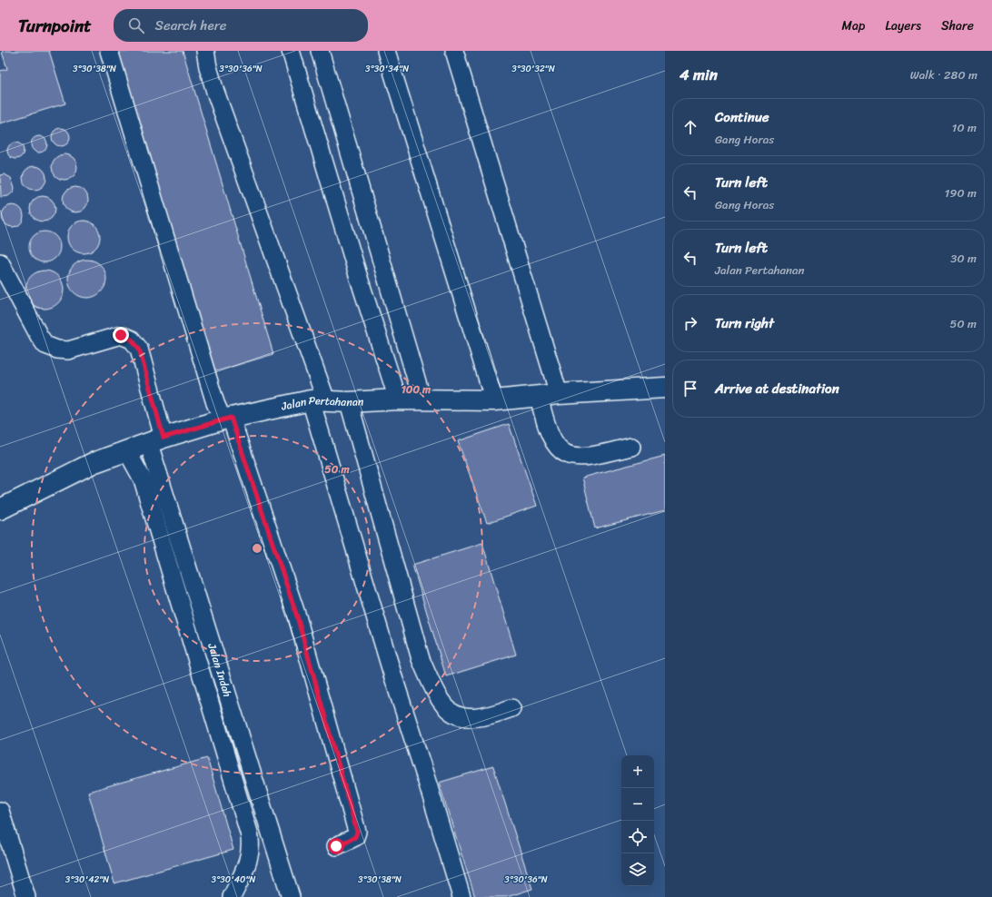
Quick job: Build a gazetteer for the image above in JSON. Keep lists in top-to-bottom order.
{
  "streets": {
    "main road": ["Jalan Pertahanan"],
    "street": ["Jalan Indah"]
  },
  "crossings": [
    ["Jalan Pertahanan", "Jalan Indah"]
  ],
  "page": {
    "header": "Turnpoint",
    "search": "Search here",
    "nav": ["Map", "Layers", "Share"],
    "heading": ["4 min", "Walk · 280 m"],
    "list": [
      ["Continue", "Gang Horas", "10 m"],
      ["Turn left", "Gang Horas", "190 m"],
      ["Turn left", "Jalan Pertahanan", "30 m"],
      ["Turn right", "50 m"],
      "Arrive at destination"
    ],
    "map_buttons": ["+", "−"]
  },
  "coordinates": [
    "3°30'32\"N",
    "3°30'38\"N",
    "3°30'36\"N",
    "3°30'34\"N",
    "3°30'42\"N",
    "3°30'40\"N"
  ],
  "rings": ["100 m", "50 m"]
}
